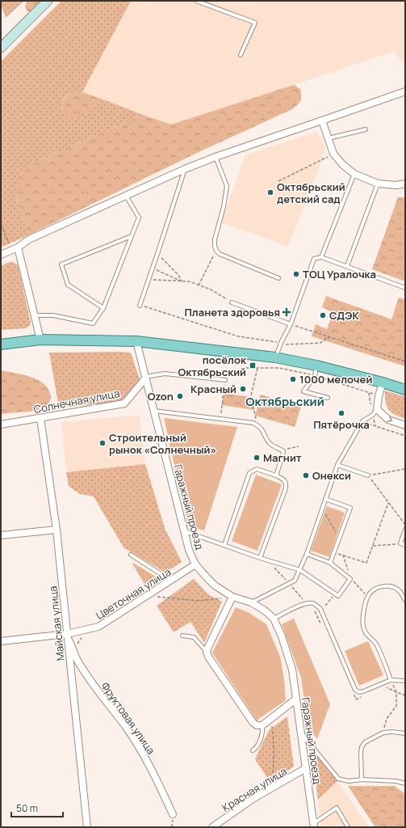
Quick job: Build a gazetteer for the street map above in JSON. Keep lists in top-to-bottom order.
{
  "streets": {
    "street": [
      "Солнечная улица",
      "Гаражный проезд",
      "Цветочная улица",
      "Майская улица",
      "Фруктовая улица",
      "Красная улица"
    ]
  },
  "crossings": [
    ["Солнечная улица", "Гаражный проезд"],
    ["Солнечная улица", "Майская улица"],
    ["Гаражный проезд", "Цветочная улица"],
    ["Гаражный проезд", "Красная улица"],
    ["Цветочная улица", "Майская улица"],
    ["Цветочная улица", "Фруктовая улица"],
    ["Майская улица", "Фруктовая улица"]
  ],
  "districts": ["Октябрьский"],
  "places": {
    "other": [
      "Октябрьский детский сад",
      "ТОЦ Уралочка",
      "СДЭК",
      "1000 мелочей",
      "Красный",
      "Ozon",
      "Пятёрочка",
      "Строительный рынок «Солнечный»",
      "Магнит",
      "Онекси"
    ],
    "health": ["Планета здоровья"],
    "transit": ["посёлок Октябрьский"]
  },
  "scale_bar": "50 m"
}
